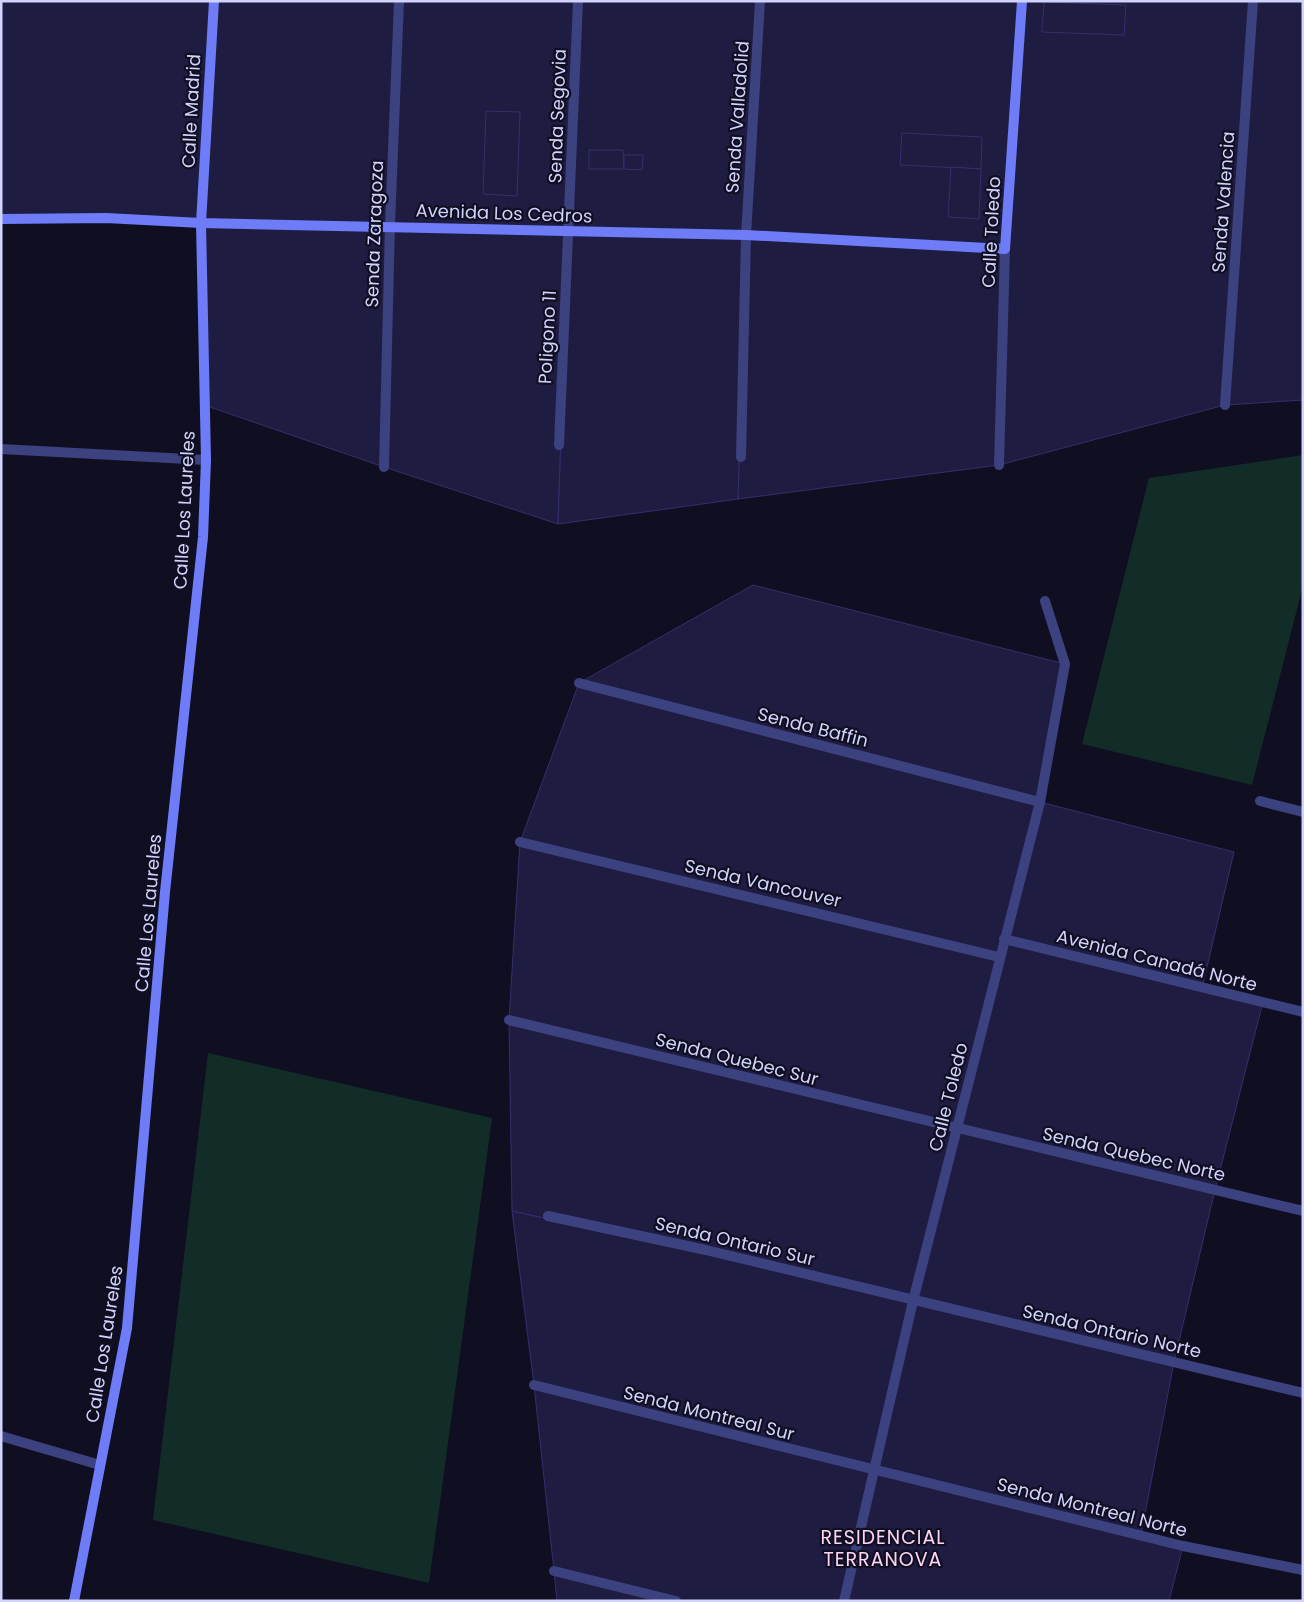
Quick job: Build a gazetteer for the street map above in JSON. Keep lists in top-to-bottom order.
{
  "streets": {
    "street": [
      "Calle Madrid",
      "Senda Segovia",
      "Senda Valladolid",
      "Senda Valencia",
      "Avenida Los Cedros",
      "Calle Toledo",
      "Senda Zaragoza",
      "Poligono 11",
      "Calle Los Laureles",
      "Senda Baffin",
      "Senda Vancouver",
      "Avenida Canadá Norte",
      "Senda Quebec Sur",
      "Senda Quebec Norte",
      "Senda Ontario Sur",
      "Senda Ontario Norte",
      "Senda Montreal Sur",
      "Senda Montreal Norte"
    ]
  },
  "crossings": [
    ["Calle Madrid", "Avenida Los Cedros"],
    ["Calle Madrid", "Calle Los Laureles"],
    ["Senda Segovia", "Avenida Los Cedros"],
    ["Senda Segovia", "Poligono 11"],
    ["Senda Valladolid", "Avenida Los Cedros"],
    ["Avenida Los Cedros", "Calle Toledo"],
    ["Avenida Los Cedros", "Senda Zaragoza"],
    ["Avenida Los Cedros", "Poligono 11"],
    ["Avenida Los Cedros", "Calle Los Laureles"],
    ["Calle Toledo", "Senda Baffin"],
    ["Calle Toledo", "Senda Vancouver"],
    ["Calle Toledo", "Avenida Canadá Norte"],
    ["Calle Toledo", "Senda Quebec Sur"],
    ["Calle Toledo", "Senda Quebec Norte"],
    ["Calle Toledo", "Senda Ontario Sur"],
    ["Calle Toledo", "Senda Ontario Norte"],
    ["Calle Toledo", "Senda Montreal Sur"],
    ["Calle Toledo", "Senda Montreal Norte"],
    ["Senda Quebec Sur", "Senda Quebec Norte"],
    ["Senda Ontario Sur", "Senda Ontario Norte"],
    ["Senda Montreal Sur", "Senda Montreal Norte"]
  ],
  "districts": ["RESIDENCIAL TERRANOVA"]
}
